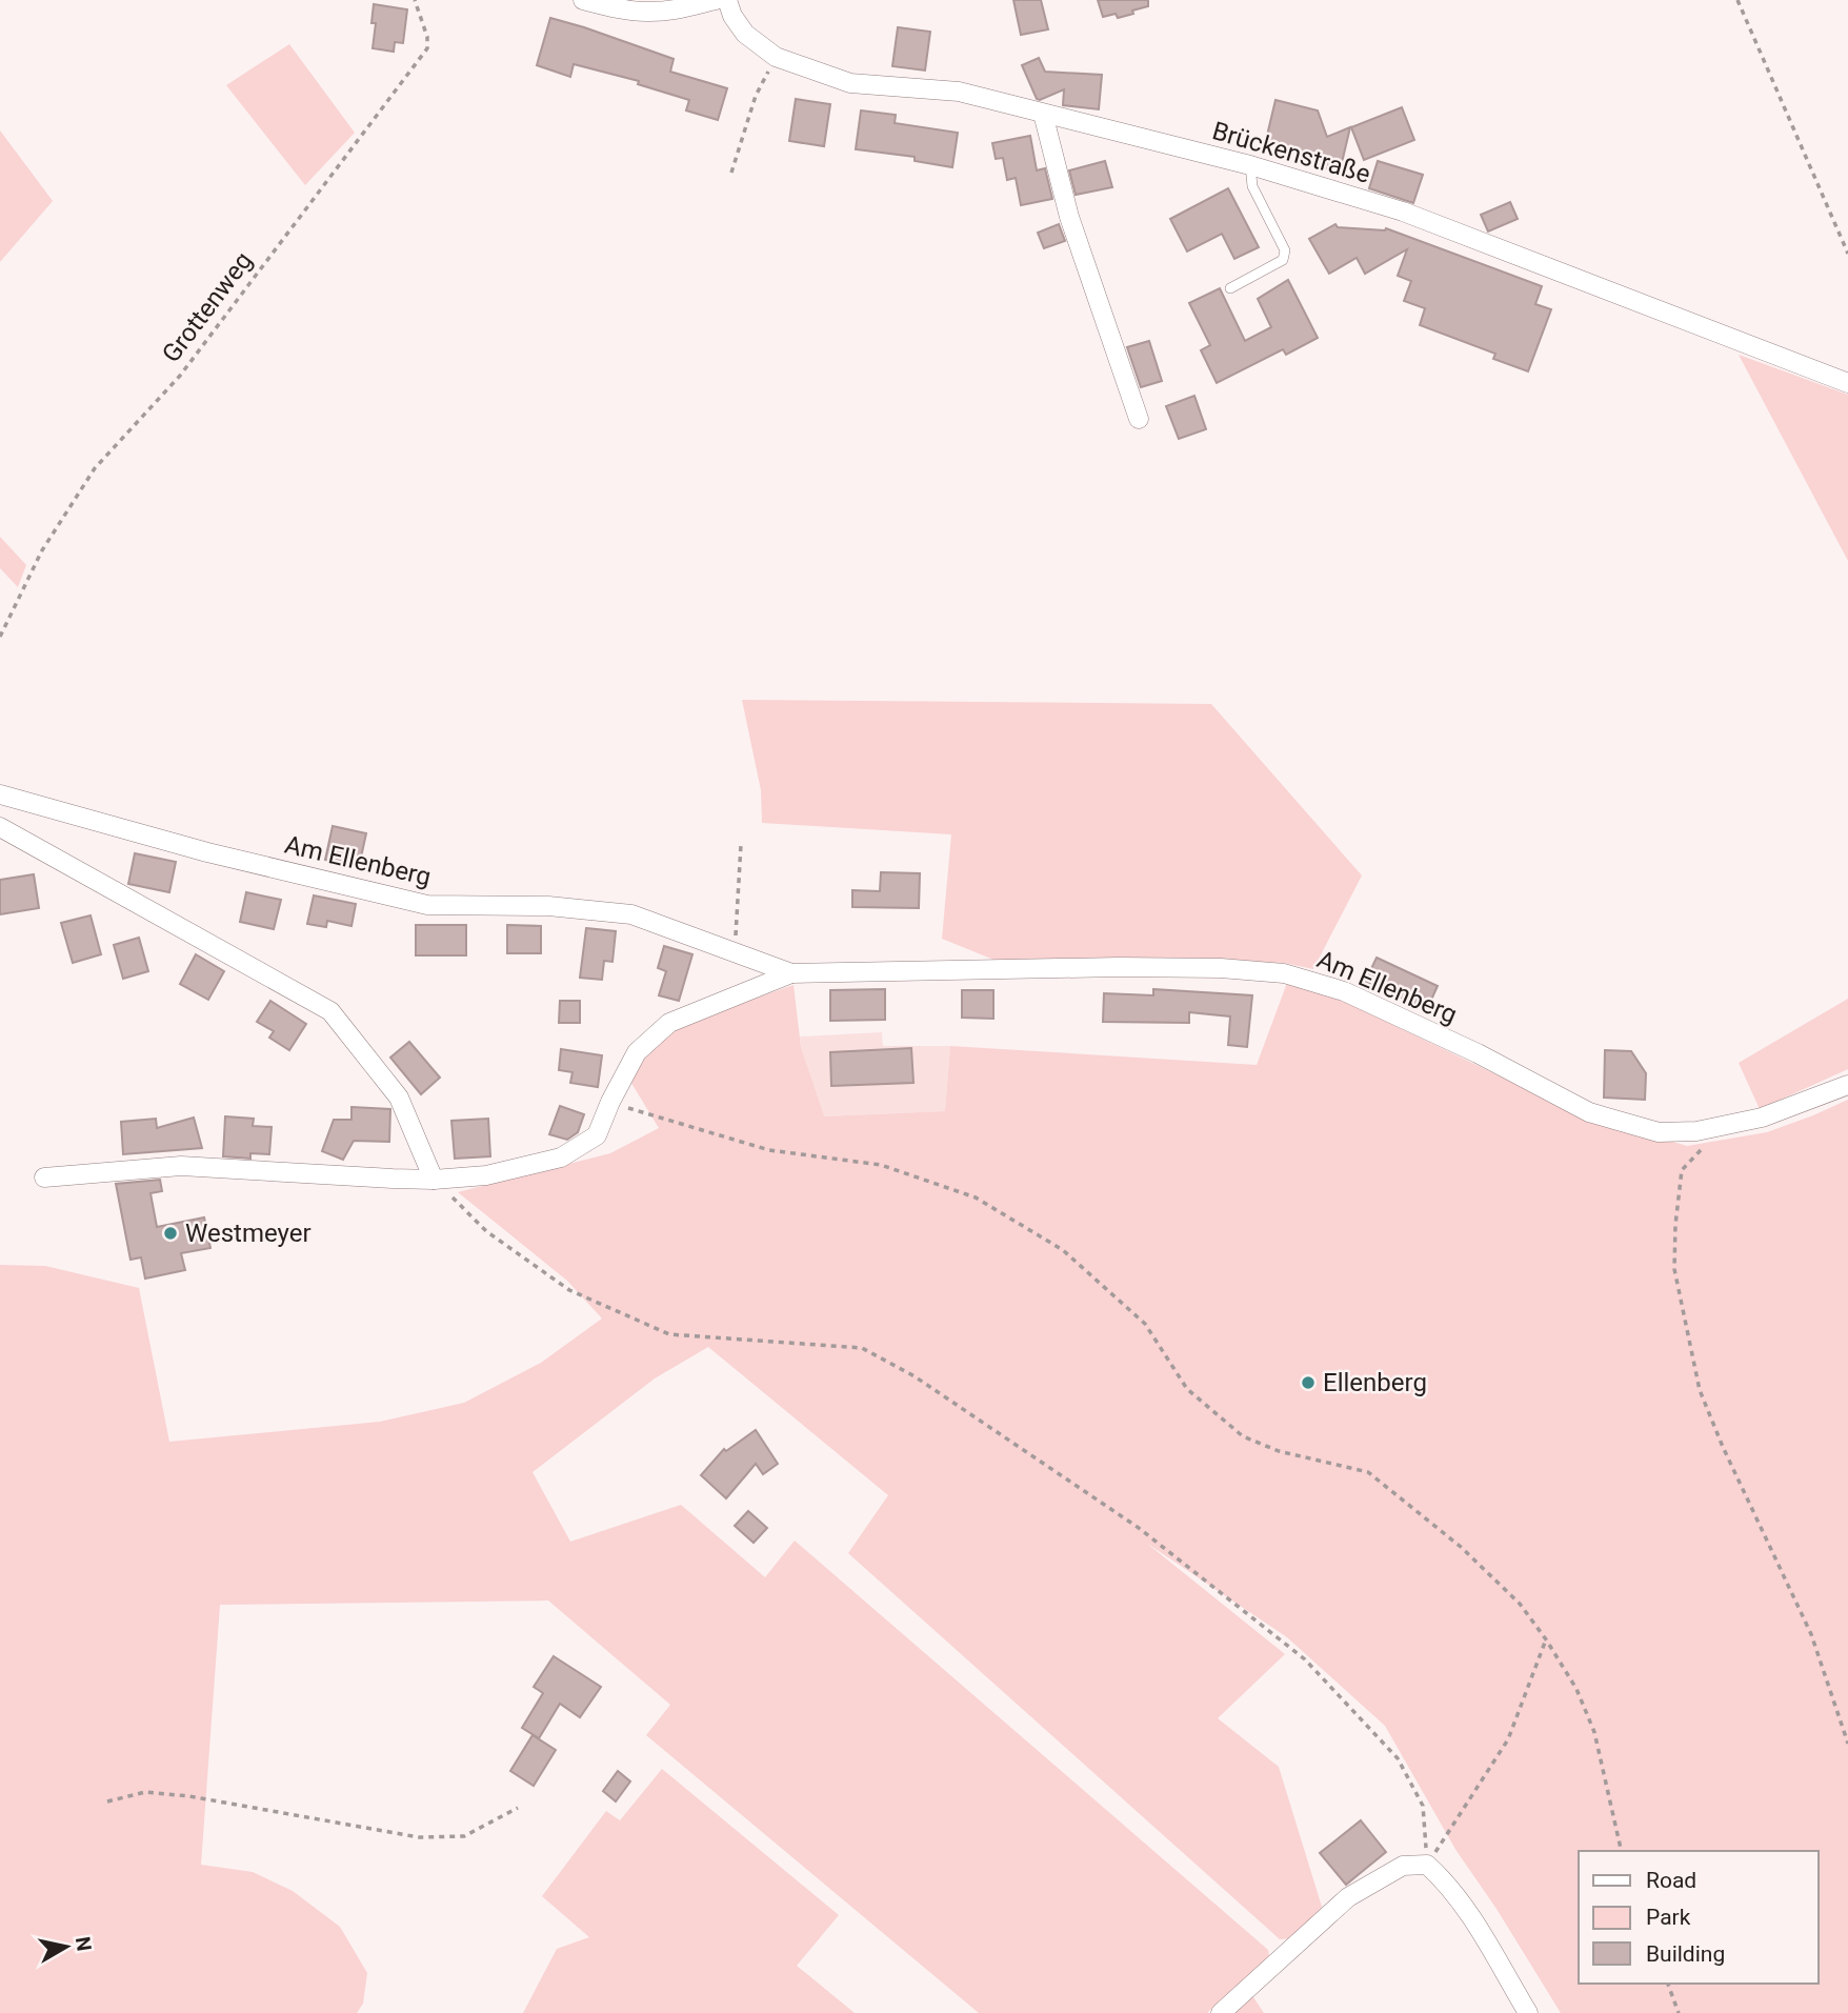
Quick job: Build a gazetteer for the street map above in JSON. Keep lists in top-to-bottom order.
{
  "streets": {
    "street": ["Brückenstraße", "Am Ellenberg"],
    "path": ["Grottenweg"]
  },
  "places": ["Westmeyer", "Ellenberg"],
  "legend": ["Road", "Park", "Building"],
  "north": "right"
}
